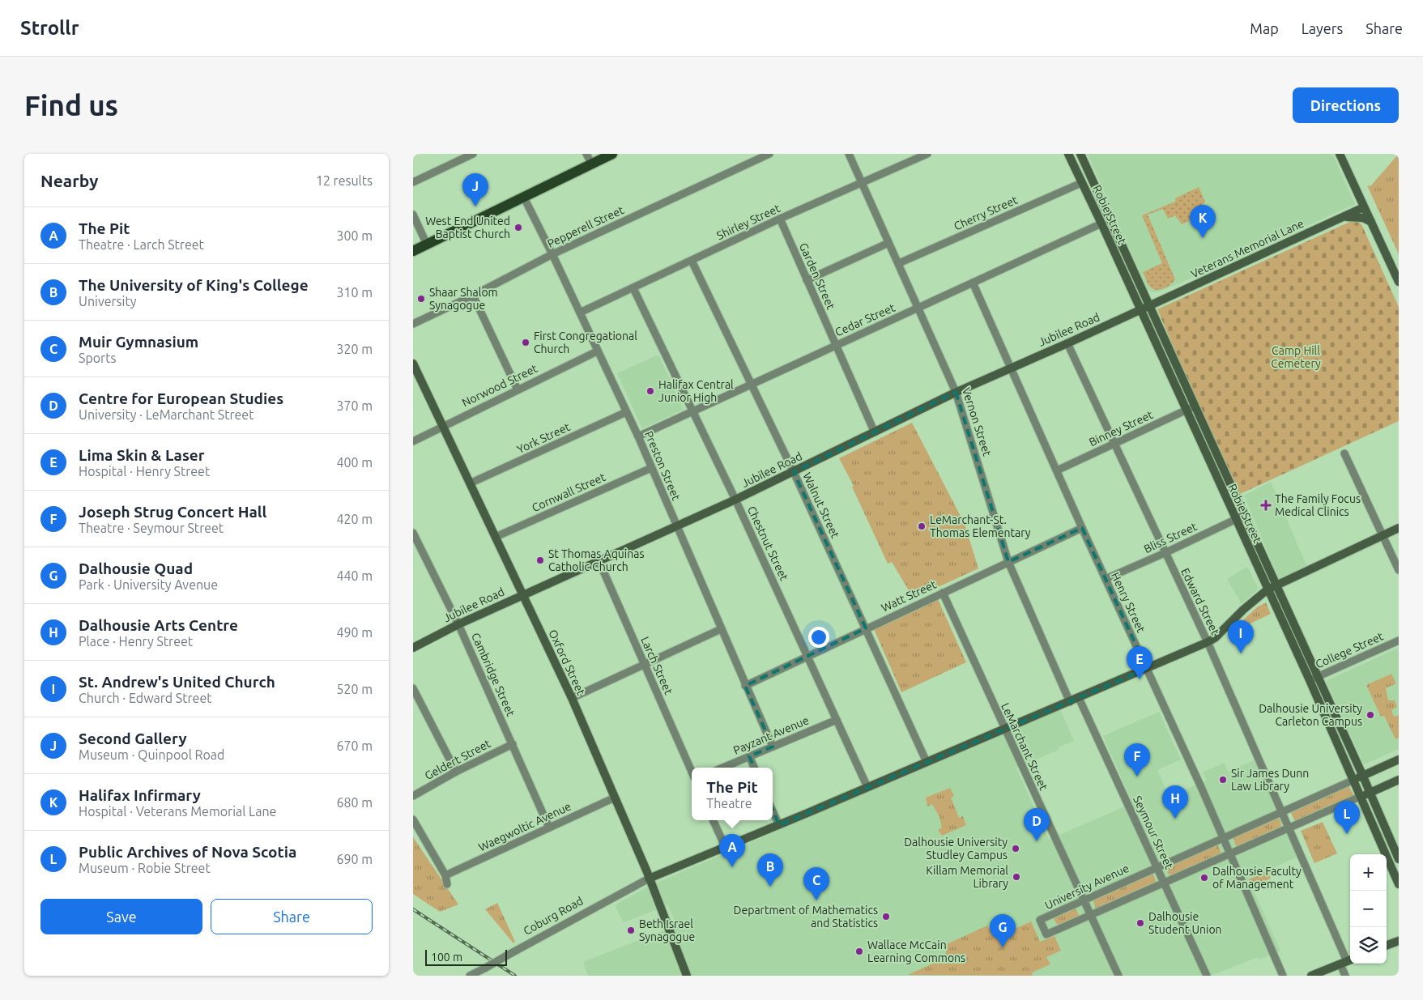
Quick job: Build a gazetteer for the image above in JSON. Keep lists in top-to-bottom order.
{
  "streets": {
    "main road": [
      "Robie Street",
      "Veterans Memorial Lane",
      "Jubilee Road",
      "Oxford Street",
      "University Avenue"
    ],
    "street": [
      "Cherry Street",
      "Shirley Street",
      "Pepperell Street",
      "Garden Street",
      "Cedar Street",
      "Norwood Street",
      "Vernon Street",
      "Binney Street",
      "York Street",
      "Preston Street",
      "Cornwall Street",
      "Walnut Street",
      "Bliss Street",
      "Chestnut Street",
      "Watt Street",
      "Edward Street",
      "Henry Street",
      "College Street",
      "Larch Street",
      "Cambridge Street",
      "Payzant Avenue",
      "LeMarchant Street",
      "Geldert Street",
      "Waegwoltic Avenue",
      "Seymour Street",
      "Coburg Road"
    ]
  },
  "crossings": [
    ["Cherry Street", "Robie Street"],
    ["Cherry Street", "Vernon Street"],
    ["Robie Street", "Veterans Memorial Lane"],
    ["Robie Street", "Cedar Street"],
    ["Robie Street", "Jubilee Road"],
    ["Robie Street", "Binney Street"],
    ["Robie Street", "Bliss Street"],
    ["Robie Street", "College Street"],
    ["Robie Street", "University Avenue"],
    ["Shirley Street", "Garden Street"],
    ["Shirley Street", "Vernon Street"],
    ["Shirley Street", "Preston Street"],
    ["Shirley Street", "Walnut Street"],
    ["Shirley Street", "Chestnut Street"],
    ["Pepperell Street", "Preston Street"],
    ["Veterans Memorial Lane", "Jubilee Road"],
    ["Garden Street", "Cedar Street"],
    ["Garden Street", "Jubilee Road"],
    ["Cedar Street", "Vernon Street"],
    ["Cedar Street", "Preston Street"],
    ["Cedar Street", "Walnut Street"],
    ["Cedar Street", "Chestnut Street"],
    ["Cedar Street", "Henry Street"],
    ["Jubilee Road", "Vernon Street"],
    ["Jubilee Road", "Preston Street"],
    ["Jubilee Road", "Walnut Street"],
    ["Jubilee Road", "Chestnut Street"],
    ["Jubilee Road", "Edward Street"],
    ["Jubilee Road", "Henry Street"],
    ["Jubilee Road", "Oxford Street"],
    ["Jubilee Road", "Larch Street"],
    ["Jubilee Road", "Cambridge Street"],
    ["Norwood Street", "Preston Street"],
    ["Norwood Street", "Oxford Street"],
    ["Vernon Street", "Watt Street"],
    ["Binney Street", "Edward Street"],
    ["Binney Street", "Henry Street"],
    ["York Street", "Preston Street"],
    ["York Street", "Oxford Street"],
    ["Preston Street", "Cornwall Street"],
    ["Preston Street", "Watt Street"],
    ["Preston Street", "Payzant Avenue"],
    ["Cornwall Street", "Oxford Street"],
    ["Walnut Street", "Watt Street"],
    ["Bliss Street", "Edward Street"],
    ["Bliss Street", "Henry Street"],
    ["Chestnut Street", "Watt Street"],
    ["Chestnut Street", "Payzant Avenue"],
    ["Watt Street", "Henry Street"],
    ["Watt Street", "LeMarchant Street"],
    ["Edward Street", "University Avenue"],
    ["Henry Street", "University Avenue"],
    ["Oxford Street", "Waegwoltic Avenue"],
    ["Oxford Street", "Coburg Road"],
    ["Cambridge Street", "Geldert Street"],
    ["Cambridge Street", "Waegwoltic Avenue"],
    ["LeMarchant Street", "University Avenue"],
    ["Seymour Street", "University Avenue"]
  ],
  "parks": ["Camp Hill Cemetery"],
  "places": {
    "other": [
      "West End United Baptist Church",
      "Shaar Shalom Synagogue",
      "First Congregational Church",
      "Halifax Central Junior High",
      "LeMarchant-St. Thomas Elementary",
      "St Thomas Aquinas Catholic Church",
      "Dalhousie University Carleton Campus",
      "Sir James Dunn Law Library",
      "Dalhousie University Studley Campus",
      "Killam Memorial Library",
      "Dalhousie Faculty of Management",
      "Department of Mathematics and Statistics",
      "Dalhousie Student Union",
      "Beth Israel Synagogue",
      "Wallace McCain Learning Commons"
    ],
    "health": ["The Family Focus Medical Clinics"]
  },
  "scale_bar": "100 m",
  "page": {
    "header": "Strollr",
    "nav": ["Map", "Layers", "Share"],
    "buttons": [
      "Directions",
      ["Save", "Share"]
    ],
    "title": "Find us",
    "heading": ["Nearby", "12 results"],
    "pins": [
      "J",
      "K",
      "I",
      "E",
      "F",
      "H",
      "L",
      "D",
      "A",
      "B",
      "C",
      "G"
    ],
    "list": [
      {
        "mark": "A",
        "name": "The Pit",
        "note": "Theatre · Larch Street",
        "value": "300 m"
      },
      {
        "mark": "B",
        "name": "The University of King's College",
        "note": "University",
        "value": "310 m"
      },
      {
        "mark": "C",
        "name": "Muir Gymnasium",
        "note": "Sports",
        "value": "320 m"
      },
      {
        "mark": "D",
        "name": "Centre for European Studies",
        "note": "University · LeMarchant Street",
        "value": "370 m"
      },
      {
        "mark": "E",
        "name": "Lima Skin & Laser",
        "note": "Hospital · Henry Street",
        "value": "400 m"
      },
      {
        "mark": "F",
        "name": "Joseph Strug Concert Hall",
        "note": "Theatre · Seymour Street",
        "value": "420 m"
      },
      {
        "mark": "G",
        "name": "Dalhousie Quad",
        "note": "Park · University Avenue",
        "value": "440 m"
      },
      {
        "mark": "H",
        "name": "Dalhousie Arts Centre",
        "note": "Place · Henry Street",
        "value": "490 m"
      },
      {
        "mark": "I",
        "name": "St. Andrew's United Church",
        "note": "Church · Edward Street",
        "value": "520 m"
      },
      {
        "mark": "J",
        "name": "Second Gallery",
        "note": "Museum · Quinpool Road",
        "value": "670 m"
      },
      {
        "mark": "K",
        "name": "Halifax Infirmary",
        "note": "Hospital · Veterans Memorial Lane",
        "value": "680 m"
      },
      {
        "mark": "L",
        "name": "Public Archives of Nova Scotia",
        "note": "Museum · Robie Street",
        "value": "690 m"
      }
    ],
    "popup": ["The Pit", "Theatre"],
    "map_buttons": ["+", "−"],
    "scale": "100 m"
  }
}
